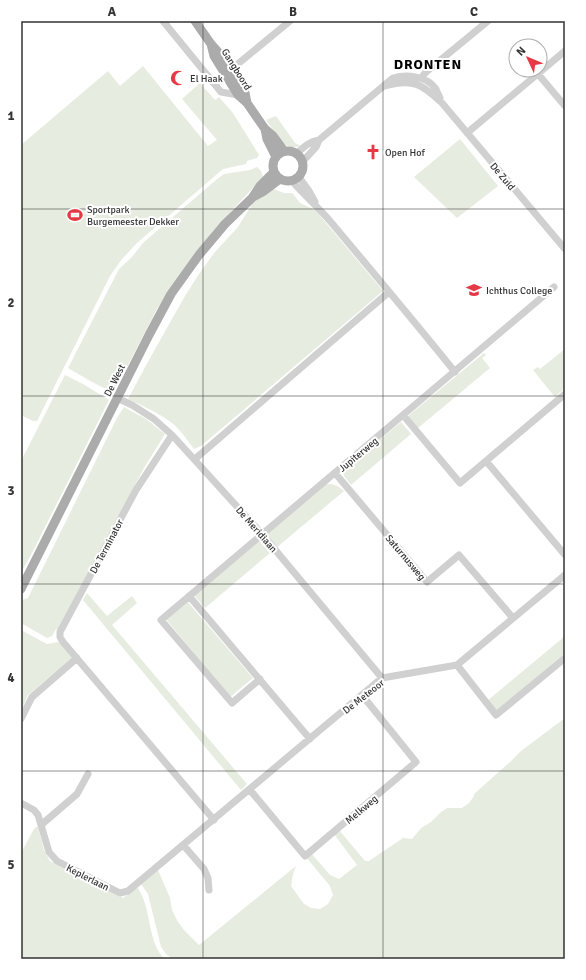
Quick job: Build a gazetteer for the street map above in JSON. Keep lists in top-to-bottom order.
{
  "streets": {
    "main road": ["Gangboord", "De West"],
    "street": [
      "De Zuid",
      "Jupiterweg",
      "De Meridiaan",
      "De Terminator",
      "Saturnusweg",
      "De Meteoor",
      "Melkweg",
      "Keplerlaan"
    ]
  },
  "crossings": [
    ["Gangboord", "De Zuid"],
    ["Gangboord", "De West"],
    ["De Zuid", "De West"],
    ["De West", "De Meridiaan"],
    ["Jupiterweg", "De Meridiaan"],
    ["Jupiterweg", "Saturnusweg"],
    ["De Meridiaan", "De Terminator"],
    ["De Meridiaan", "De Meteoor"],
    ["De Meteoor", "Melkweg"],
    ["De Meteoor", "Keplerlaan"]
  ],
  "districts": ["DRONTEN"],
  "places": {
    "mosque": ["El Haak"],
    "church": ["Open Hof"],
    "sports": ["Sportpark Burgemeester Dekker"],
    "school or university": ["Ichthus College"]
  },
  "north": "top left",
  "grid": {
    "columns": ["A", "B", "C"],
    "rows": [
      "1",
      "2",
      "3",
      "4",
      "5"
    ]
  }
}
